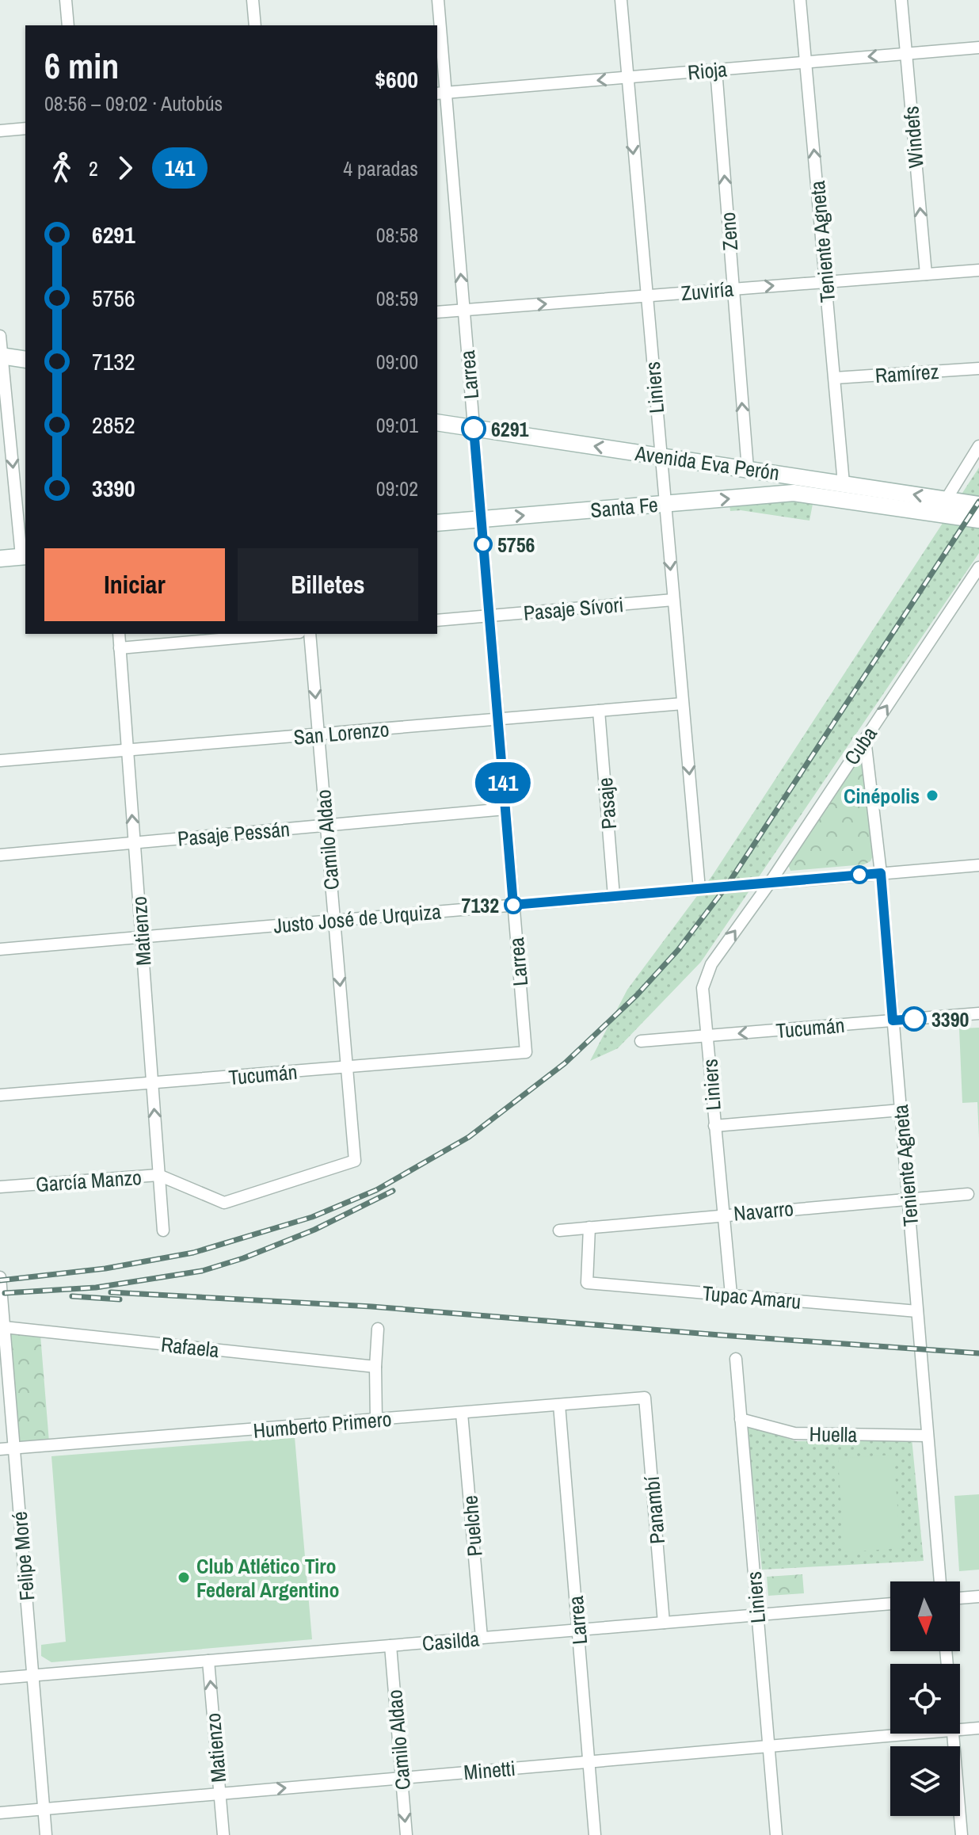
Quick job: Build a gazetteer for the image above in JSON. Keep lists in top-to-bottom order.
{
  "streets": {
    "main road": ["Avenida Eva Perón", "Santa Fe"],
    "street": [
      "Rioja",
      "Windefs",
      "Zeno",
      "Teniente Agneta",
      "Zuviría",
      "Ramírez",
      "Larrea",
      "Liniers",
      "Pasaje Sívori",
      "San Lorenzo",
      "Cuba",
      "Pasaje",
      "Pasaje Pessán",
      "Camilo Aldao",
      "Justo José de Urquiza",
      "Matienzo",
      "Tucumán",
      "García Manzo",
      "Navarro",
      "Tupac Amaru",
      "Rafaela",
      "Humberto Primero",
      "Huella",
      "Panambí",
      "Puelche",
      "Felipe Moré",
      "Casilda",
      "Minetti"
    ]
  },
  "crossings": [
    ["Rioja", "Windefs"],
    ["Rioja", "Zeno"],
    ["Rioja", "Teniente Agneta"],
    ["Rioja", "Larrea"],
    ["Rioja", "Liniers"],
    ["Windefs", "Zuviría"],
    ["Zeno", "Zuviría"],
    ["Zeno", "Avenida Eva Perón"],
    ["Teniente Agneta", "Zuviría"],
    ["Teniente Agneta", "Ramírez"],
    ["Teniente Agneta", "Avenida Eva Perón"],
    ["Teniente Agneta", "Cuba"],
    ["Teniente Agneta", "Justo José de Urquiza"],
    ["Teniente Agneta", "Tucumán"],
    ["Teniente Agneta", "Navarro"],
    ["Teniente Agneta", "Tupac Amaru"],
    ["Teniente Agneta", "Huella"],
    ["Zuviría", "Larrea"],
    ["Zuviría", "Liniers"],
    ["Larrea", "Avenida Eva Perón"],
    ["Larrea", "Santa Fe"],
    ["Larrea", "Pasaje Sívori"],
    ["Larrea", "San Lorenzo"],
    ["Larrea", "Pasaje Pessán"],
    ["Larrea", "Justo José de Urquiza"],
    ["Larrea", "Tucumán"],
    ["Larrea", "Humberto Primero"],
    ["Larrea", "Casilda"],
    ["Larrea", "Minetti"],
    ["Liniers", "Avenida Eva Perón"],
    ["Liniers", "Santa Fe"],
    ["Liniers", "Pasaje Sívori"],
    ["Liniers", "San Lorenzo"],
    ["Liniers", "Cuba"],
    ["Liniers", "Justo José de Urquiza"],
    ["Liniers", "Tucumán"],
    ["Liniers", "Navarro"],
    ["Liniers", "Tupac Amaru"],
    ["Liniers", "Huella"],
    ["Liniers", "Casilda"],
    ["Liniers", "Minetti"],
    ["San Lorenzo", "Pasaje"],
    ["San Lorenzo", "Camilo Aldao"],
    ["San Lorenzo", "Matienzo"],
    ["Cuba", "Justo José de Urquiza"],
    ["Pasaje", "Justo José de Urquiza"],
    ["Pasaje Pessán", "Camilo Aldao"],
    ["Pasaje Pessán", "Matienzo"],
    ["Camilo Aldao", "Justo José de Urquiza"],
    ["Camilo Aldao", "Tucumán"],
    ["Camilo Aldao", "García Manzo"],
    ["Camilo Aldao", "Casilda"],
    ["Camilo Aldao", "Minetti"],
    ["Justo José de Urquiza", "Matienzo"],
    ["Matienzo", "Tucumán"],
    ["Matienzo", "García Manzo"],
    ["Matienzo", "Casilda"],
    ["Matienzo", "Minetti"],
    ["Navarro", "Tupac Amaru"],
    ["Rafaela", "Felipe Moré"],
    ["Humberto Primero", "Panambí"],
    ["Humberto Primero", "Puelche"],
    ["Humberto Primero", "Felipe Moré"],
    ["Panambí", "Casilda"],
    ["Puelche", "Casilda"],
    ["Felipe Moré", "Casilda"],
    ["Felipe Moré", "Minetti"]
  ],
  "one_way": [
    "Rioja",
    "Windefs",
    "Zeno",
    "Zuviría",
    "Avenida Eva Perón",
    "Santa Fe",
    "Cuba",
    "Camilo Aldao",
    "Matienzo"
  ],
  "places": [
    "6291",
    "5756",
    "Cinépolis",
    "7132",
    "3390",
    "Club Atlético Tiro Federal Argentino"
  ],
  "lines": ["bus line 141"],
  "north": "bottom",
  "page": {
    "on_map": "141",
    "heading": ["6 min", "08:56 – 09:02 · Autobús", "$600"],
    "legs": ["2", "141", "4 paradas"],
    "list": [
      {
        "name": "6291",
        "value": "08:58"
      },
      {
        "name": "5756",
        "value": "08:59"
      },
      {
        "name": "7132",
        "value": "09:00"
      },
      {
        "name": "2852",
        "value": "09:01"
      },
      {
        "name": "3390",
        "value": "09:02"
      }
    ],
    "buttons": ["Iniciar", "Billetes"]
  }
}
